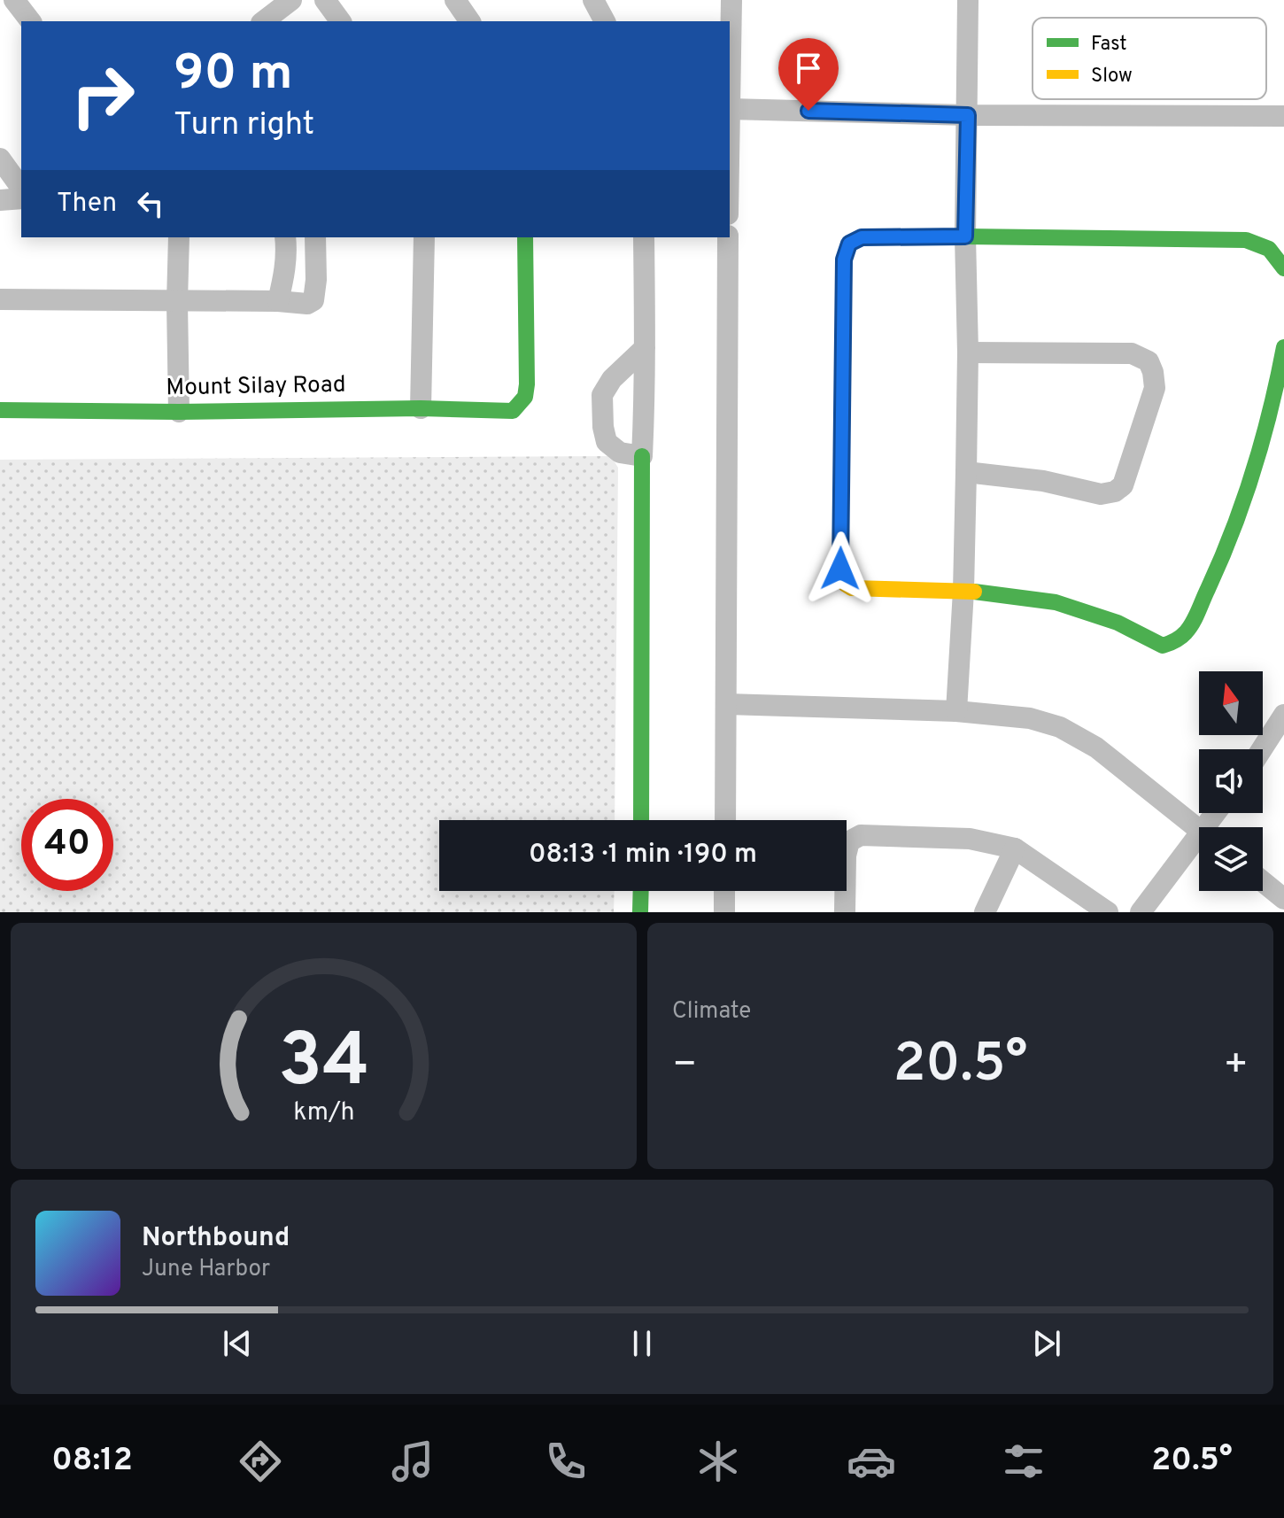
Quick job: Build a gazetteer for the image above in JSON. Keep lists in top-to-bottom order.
{
  "streets": {
    "street": ["Mount Silay Road"]
  },
  "legend": ["Fast", "Slow"],
  "north": "top",
  "page": {
    "turn": ["90 m", "Turn right"],
    "then": "Then",
    "limit": "40",
    "trip": "08:13 · 1 min · 190 m",
    "tile": "Climate",
    "heat": ["−", "20.5°", "+"],
    "song": ["Northbound", "June Harbor"],
    "tabs": ["08:12", "20.5°"],
    "gauge": ["34", "km/h"]
  }
}
